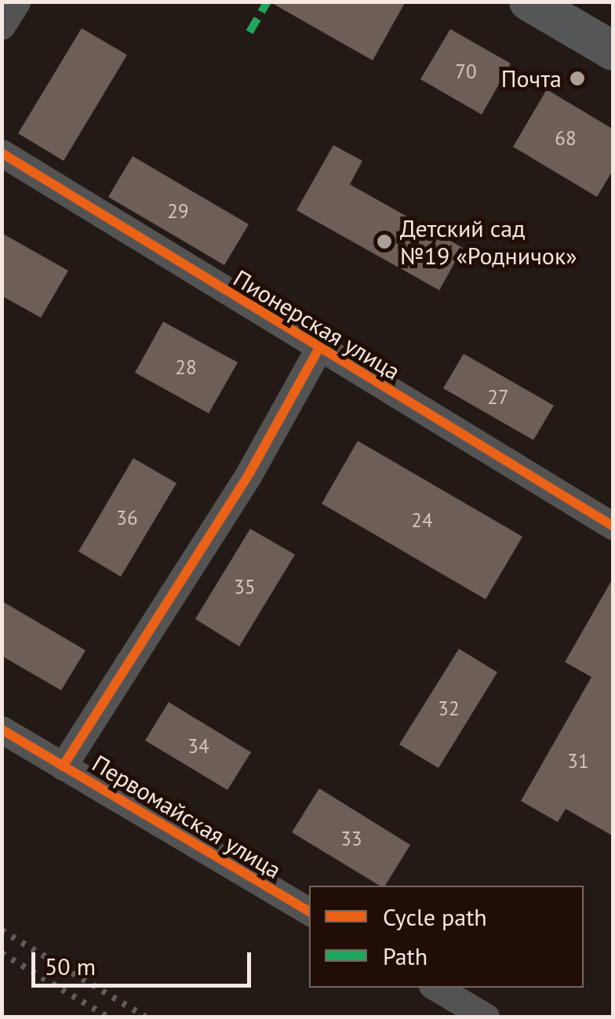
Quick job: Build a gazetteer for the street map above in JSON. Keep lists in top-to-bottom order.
{
  "streets": {
    "street": ["Пионерская улица", "Первомайская улица"]
  },
  "places": ["Почта", "Детский сад №19 «Родничок»"],
  "house_numbers": [
    "70",
    "68",
    "29",
    "28",
    "27",
    "36",
    "24",
    "35",
    "32",
    "34",
    "31",
    "33"
  ],
  "legend": ["Cycle path", "Path"],
  "scale_bar": "50 m"
}
